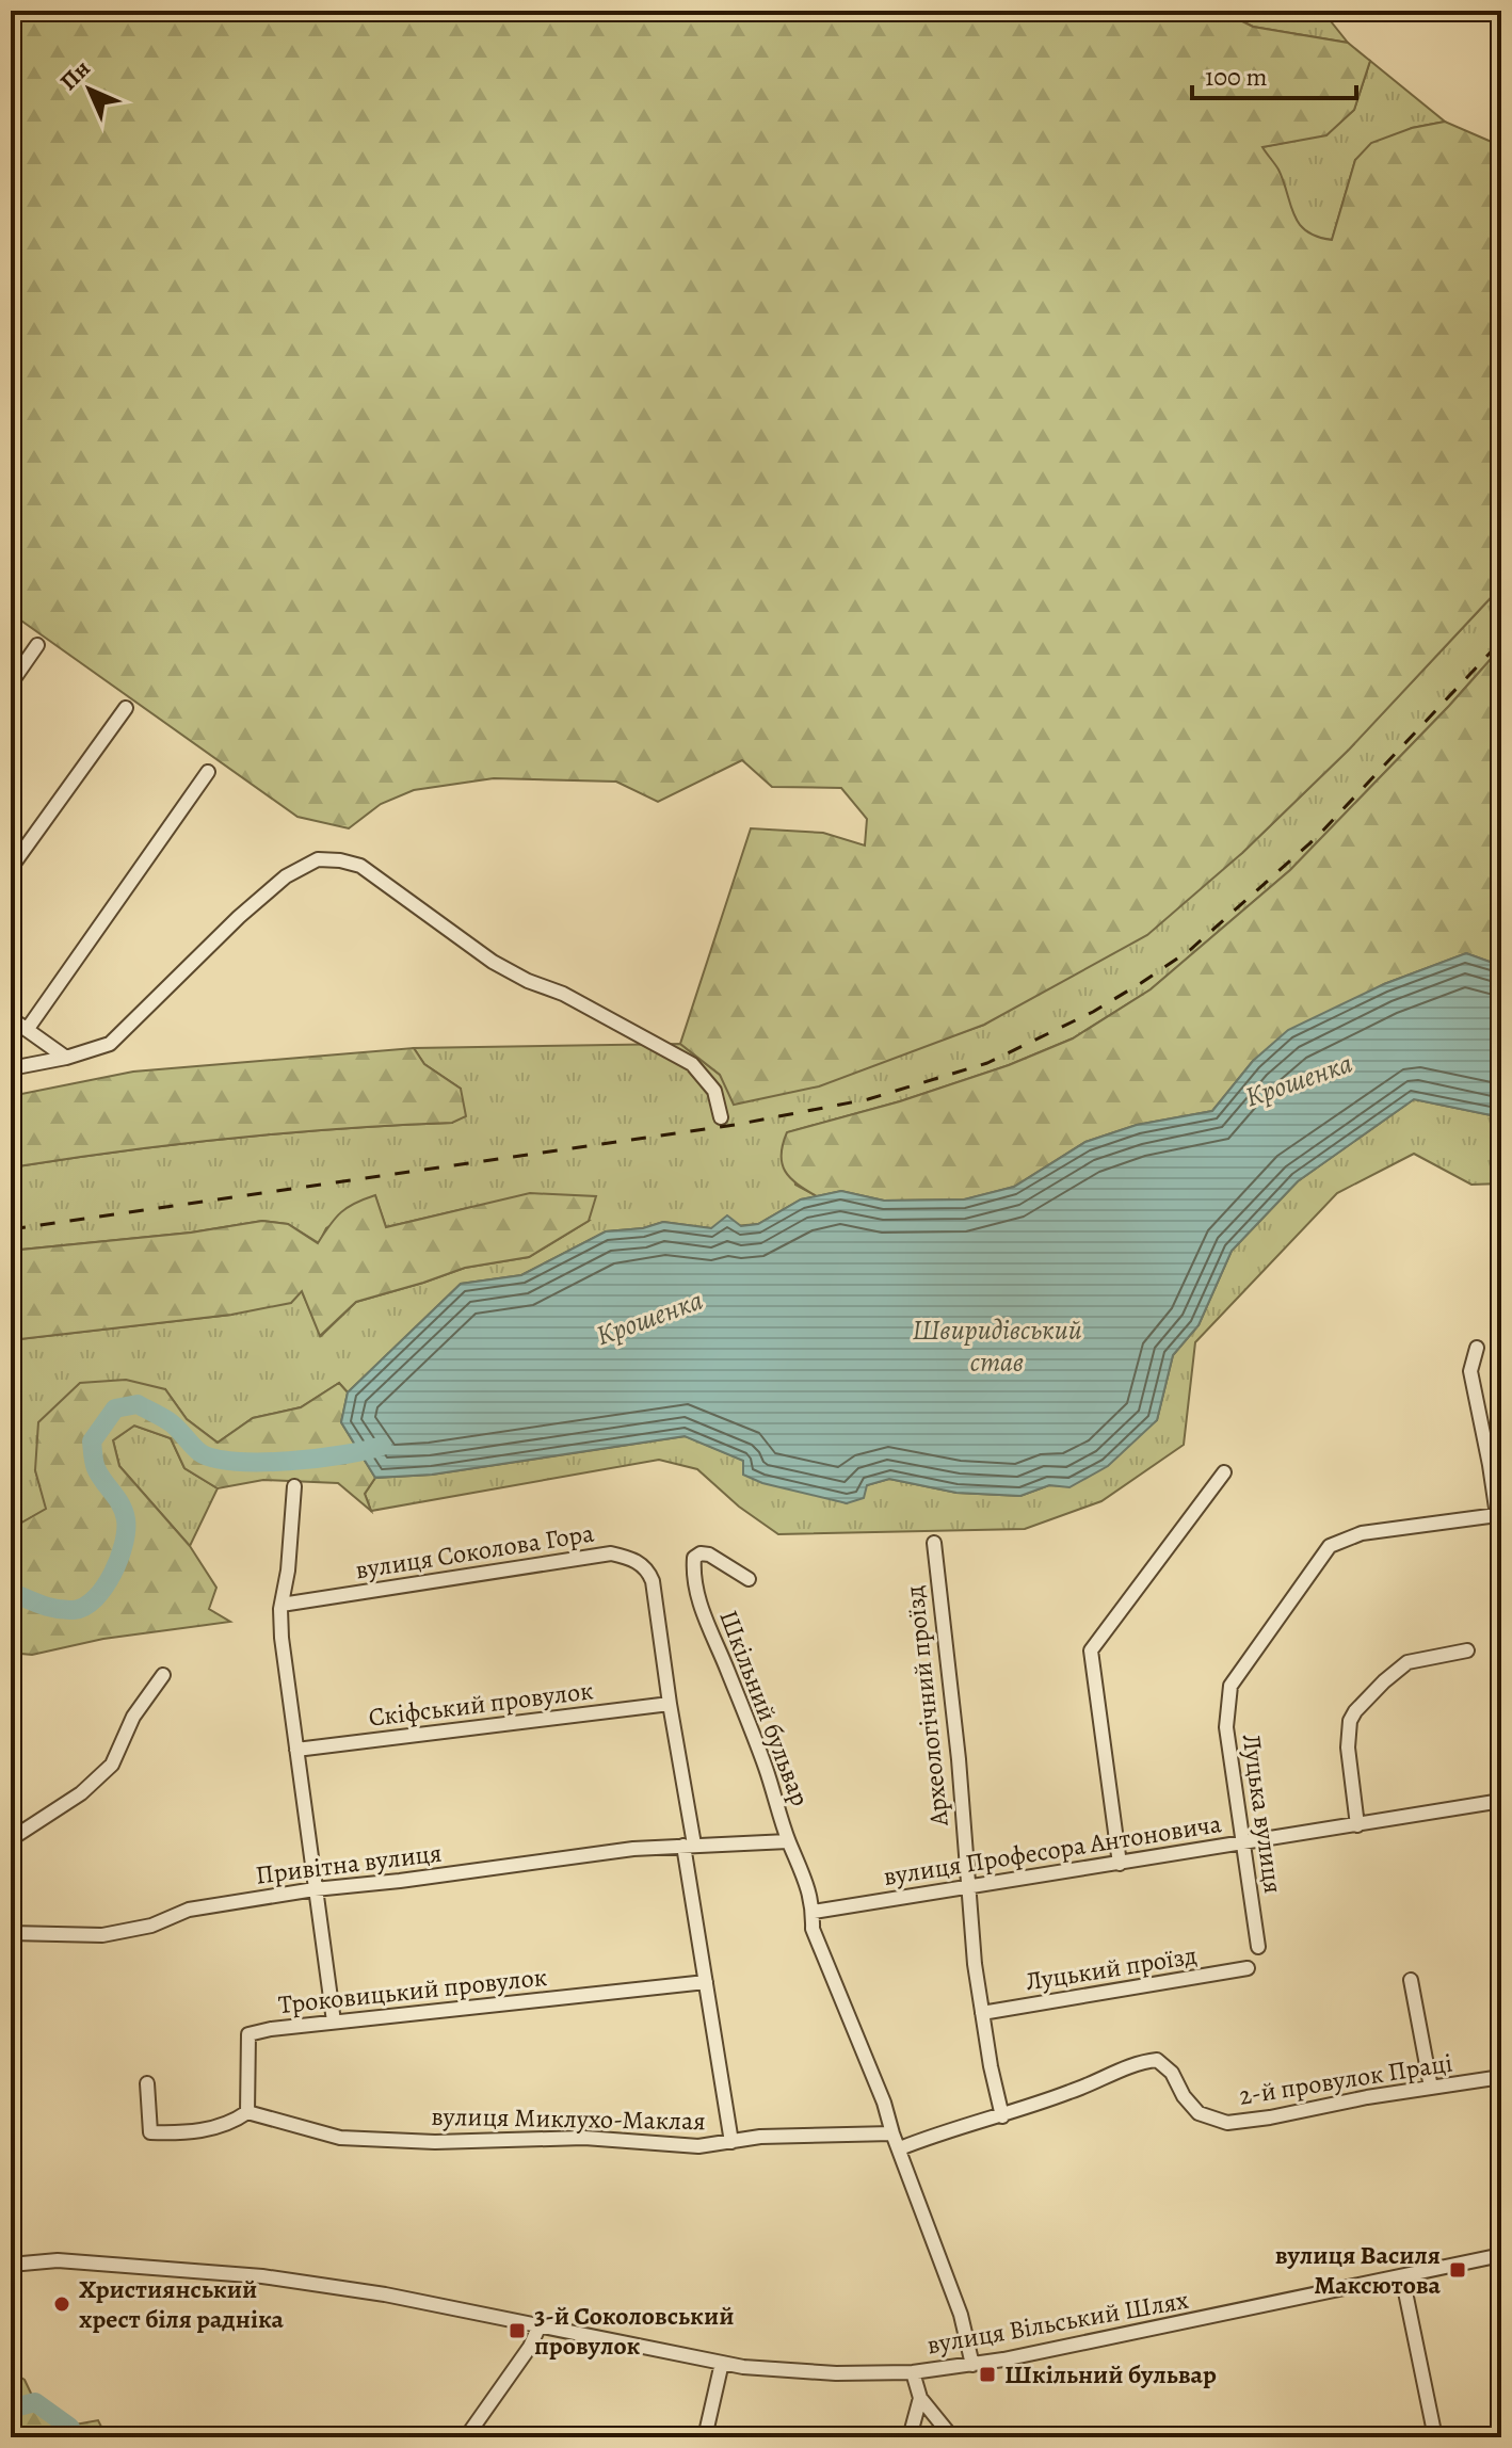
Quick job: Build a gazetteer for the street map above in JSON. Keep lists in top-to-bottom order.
{
  "streets": {
    "street": [
      "вулиця Соколова Гора",
      "Скіфський провулок",
      "Археологічний проїзд",
      "Шкільний бульвар",
      "Луцька вулиця",
      "вулиця Професора Антоновича",
      "Привітна вулиця",
      "Луцький проїзд",
      "Троковицький провулок",
      "2-й провулок Праці",
      "вулиця Миклухо-Маклая",
      "вулиця Вільський Шлях"
    ]
  },
  "crossings": [
    ["вулиця Соколова Гора", "Скіфський провулок"],
    ["вулиця Соколова Гора", "Привітна вулиця"],
    ["вулиця Соколова Гора", "Троковицький провулок"],
    ["вулиця Соколова Гора", "вулиця Миклухо-Маклая"],
    ["Археологічний проїзд", "вулиця Професора Антоновича"],
    ["Археологічний проїзд", "Луцький проїзд"],
    ["Археологічний проїзд", "2-й провулок Праці"],
    ["Шкільний бульвар", "вулиця Професора Антоновича"],
    ["Шкільний бульвар", "вулиця Миклухо-Маклая"],
    ["Шкільний бульвар", "вулиця Вільський Шлях"],
    ["Луцька вулиця", "вулиця Професора Антоновича"],
    ["Троковицький провулок", "вулиця Миклухо-Маклая"]
  ],
  "water": ["Крошенка", "Швиридівський став"],
  "places": {
    "transit": ["вулиця Василя Максютова", "3-й Соколовський провулок", "Шкільний бульвар"],
    "other": ["Християнський хрест біля радніка"]
  },
  "scale_bar": "100 m",
  "north": "top left"
}
